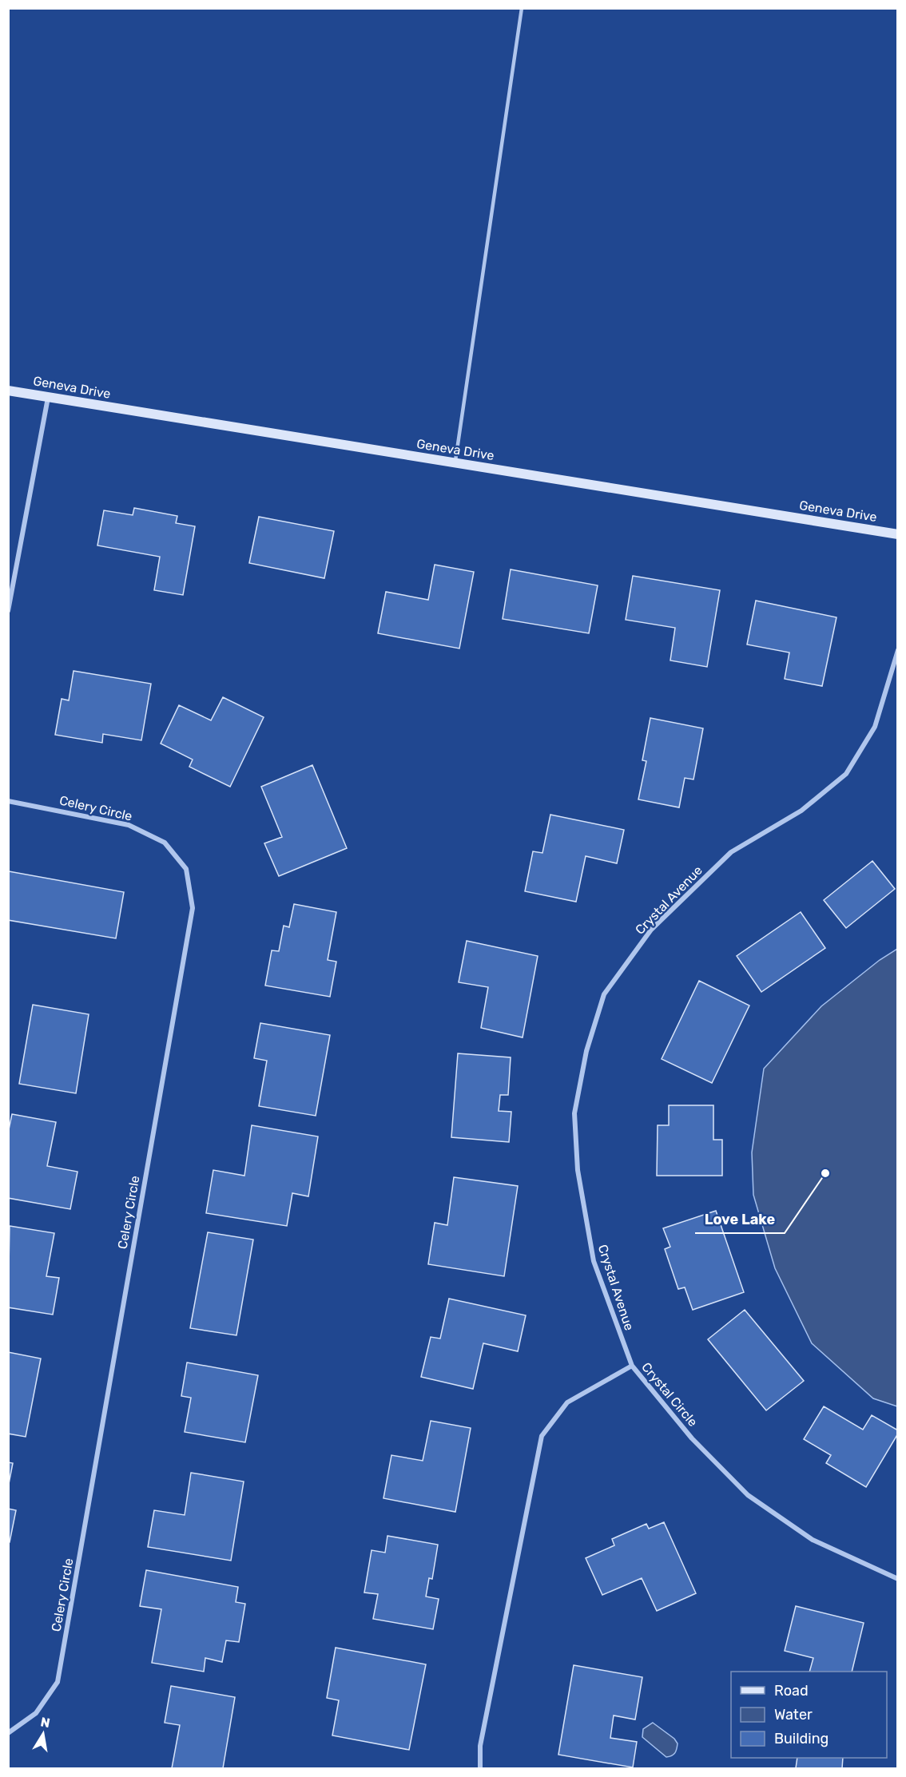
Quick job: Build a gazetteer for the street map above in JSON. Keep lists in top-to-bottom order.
{
  "streets": {
    "main road": ["Geneva Drive"],
    "street": ["Celery Circle", "Crystal Avenue", "Crystal Circle"]
  },
  "crossings": [
    ["Crystal Avenue", "Crystal Circle"]
  ],
  "places": ["Love Lake"],
  "legend": ["Road", "Water", "Building"],
  "north": "top"
}
